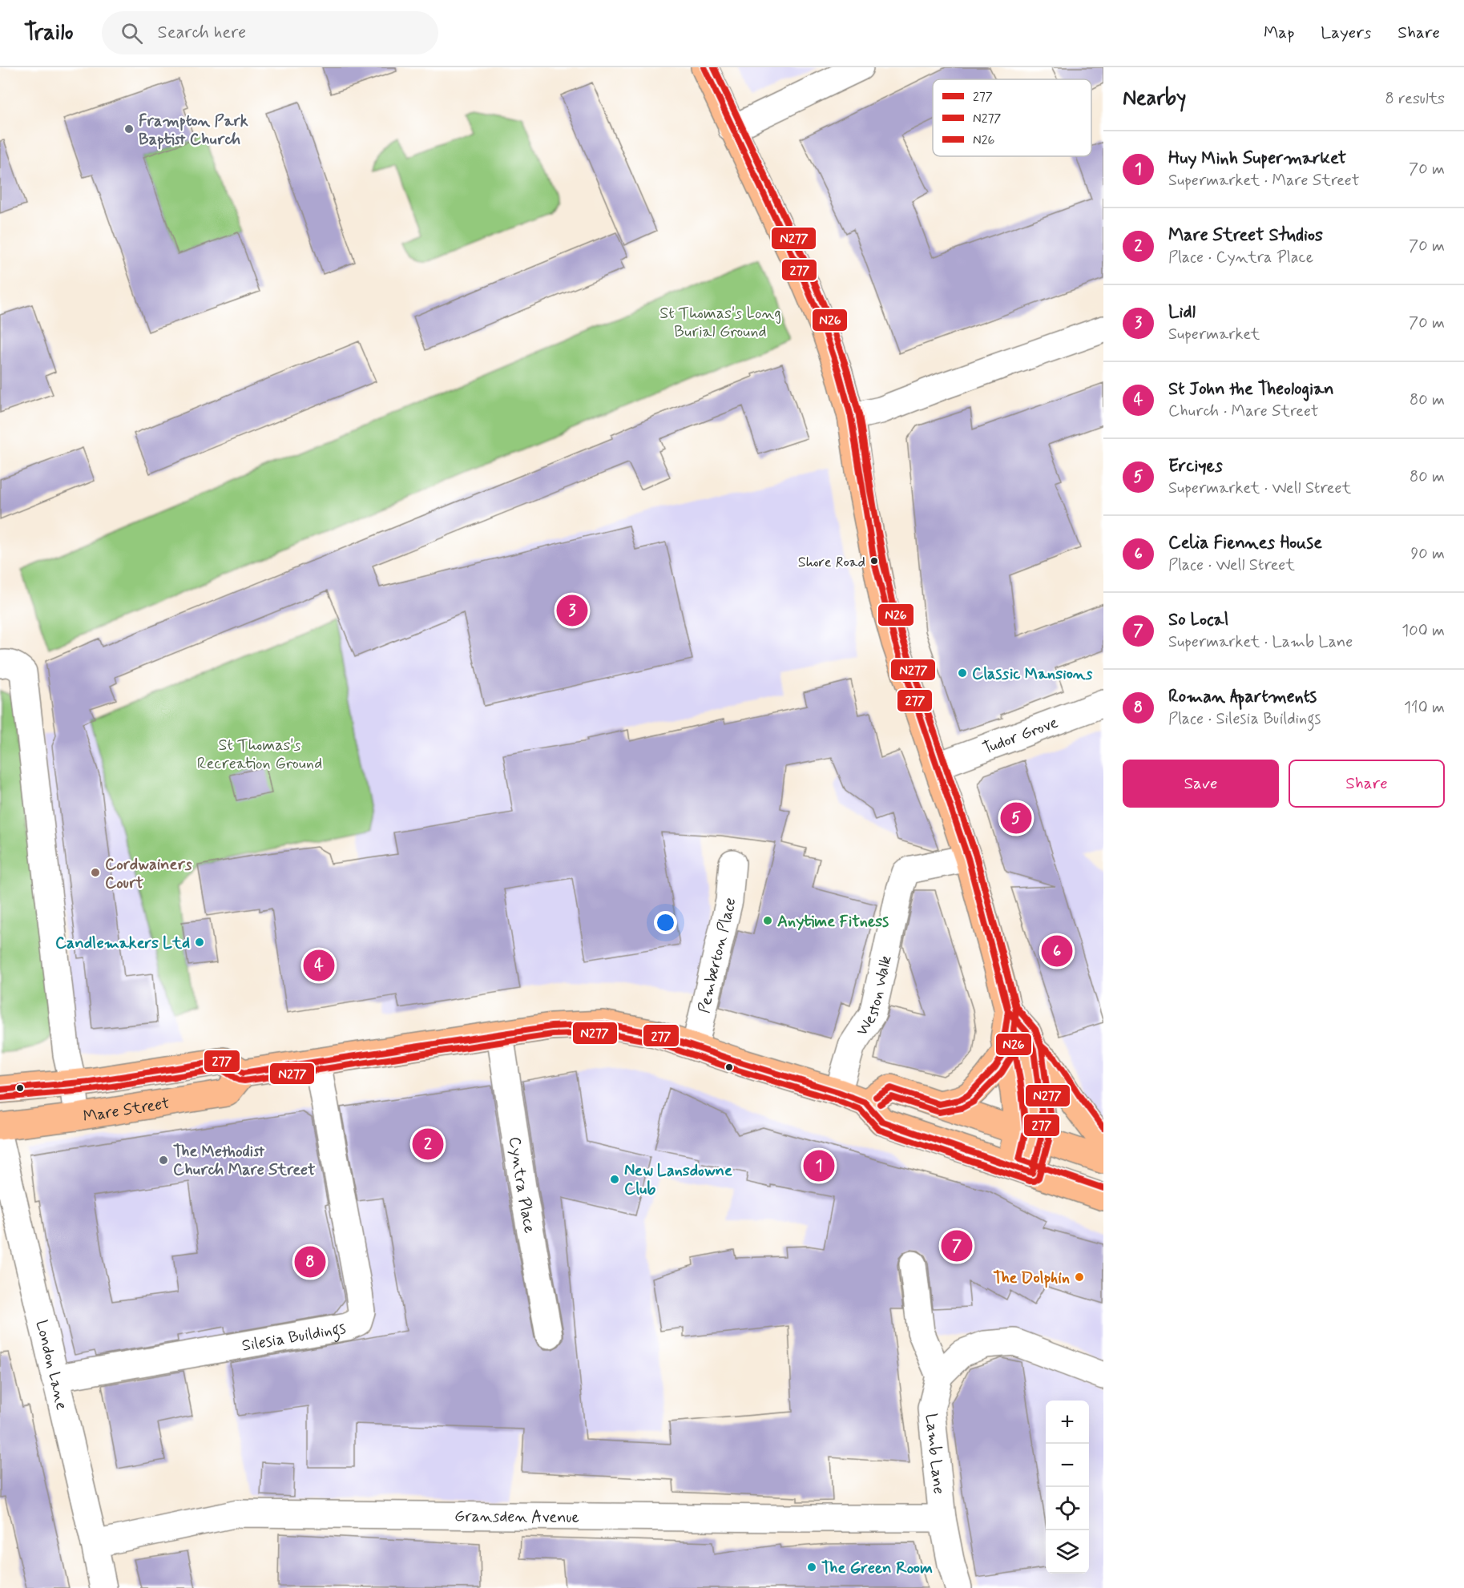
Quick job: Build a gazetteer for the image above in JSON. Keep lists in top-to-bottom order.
{
  "streets": {
    "main road": ["Mare Street"],
    "street": [
      "Tudor Grove",
      "Pemberton Place",
      "Weston Walk",
      "Cyntra Place",
      "Silesia Buildings",
      "London Lane",
      "Lamb Lane",
      "Gransden Avenue"
    ]
  },
  "crossings": [
    ["Silesia Buildings", "London Lane"],
    ["London Lane", "Gransden Avenue"],
    ["Lamb Lane", "Gransden Avenue"]
  ],
  "parks": ["St Thomas's Long Burial Ground", "St Thomas's Recreation Ground"],
  "places": [
    "Frampton Park Baptist Church",
    "Shore Road",
    "Classic Mansions",
    "Cordwainers Court",
    "Anytime Fitness",
    "Candlemakers Ltd",
    "The Methodist Church Mare Street",
    "New Lansdowne Club",
    "The Dolphin",
    "The Green Room"
  ],
  "lines": ["transit line 277", "transit line N277", "transit line N26"],
  "legend": ["277", "N277", "N26"],
  "page": {
    "header": "Trailo",
    "search": "Search here",
    "nav": ["Map", "Layers", "Share"],
    "heading": ["Nearby", "8 results"],
    "list": [
      {
        "mark": "1",
        "name": "Huy Minh Supermarket",
        "note": "Supermarket · Mare Street",
        "value": "70 m"
      },
      {
        "mark": "2",
        "name": "Mare Street Studios",
        "note": "Place · Cyntra Place",
        "value": "70 m"
      },
      {
        "mark": "3",
        "name": "Lidl",
        "note": "Supermarket",
        "value": "70 m"
      },
      {
        "mark": "4",
        "name": "St John the Theologian",
        "note": "Church · Mare Street",
        "value": "80 m"
      },
      {
        "mark": "5",
        "name": "Erciyes",
        "note": "Supermarket · Well Street",
        "value": "80 m"
      },
      {
        "mark": "6",
        "name": "Celia Fiennes House",
        "note": "Place · Well Street",
        "value": "90 m"
      },
      {
        "mark": "7",
        "name": "So Local",
        "note": "Supermarket · Lamb Lane",
        "value": "100 m"
      },
      {
        "mark": "8",
        "name": "Roman Apartments",
        "note": "Place · Silesia Buildings",
        "value": "110 m"
      }
    ],
    "pins": [
      "3",
      "5",
      "6",
      "4",
      "2",
      "1",
      "7",
      "8"
    ],
    "buttons": ["Save", "Share"],
    "map_buttons": ["+", "−"]
  }
}
